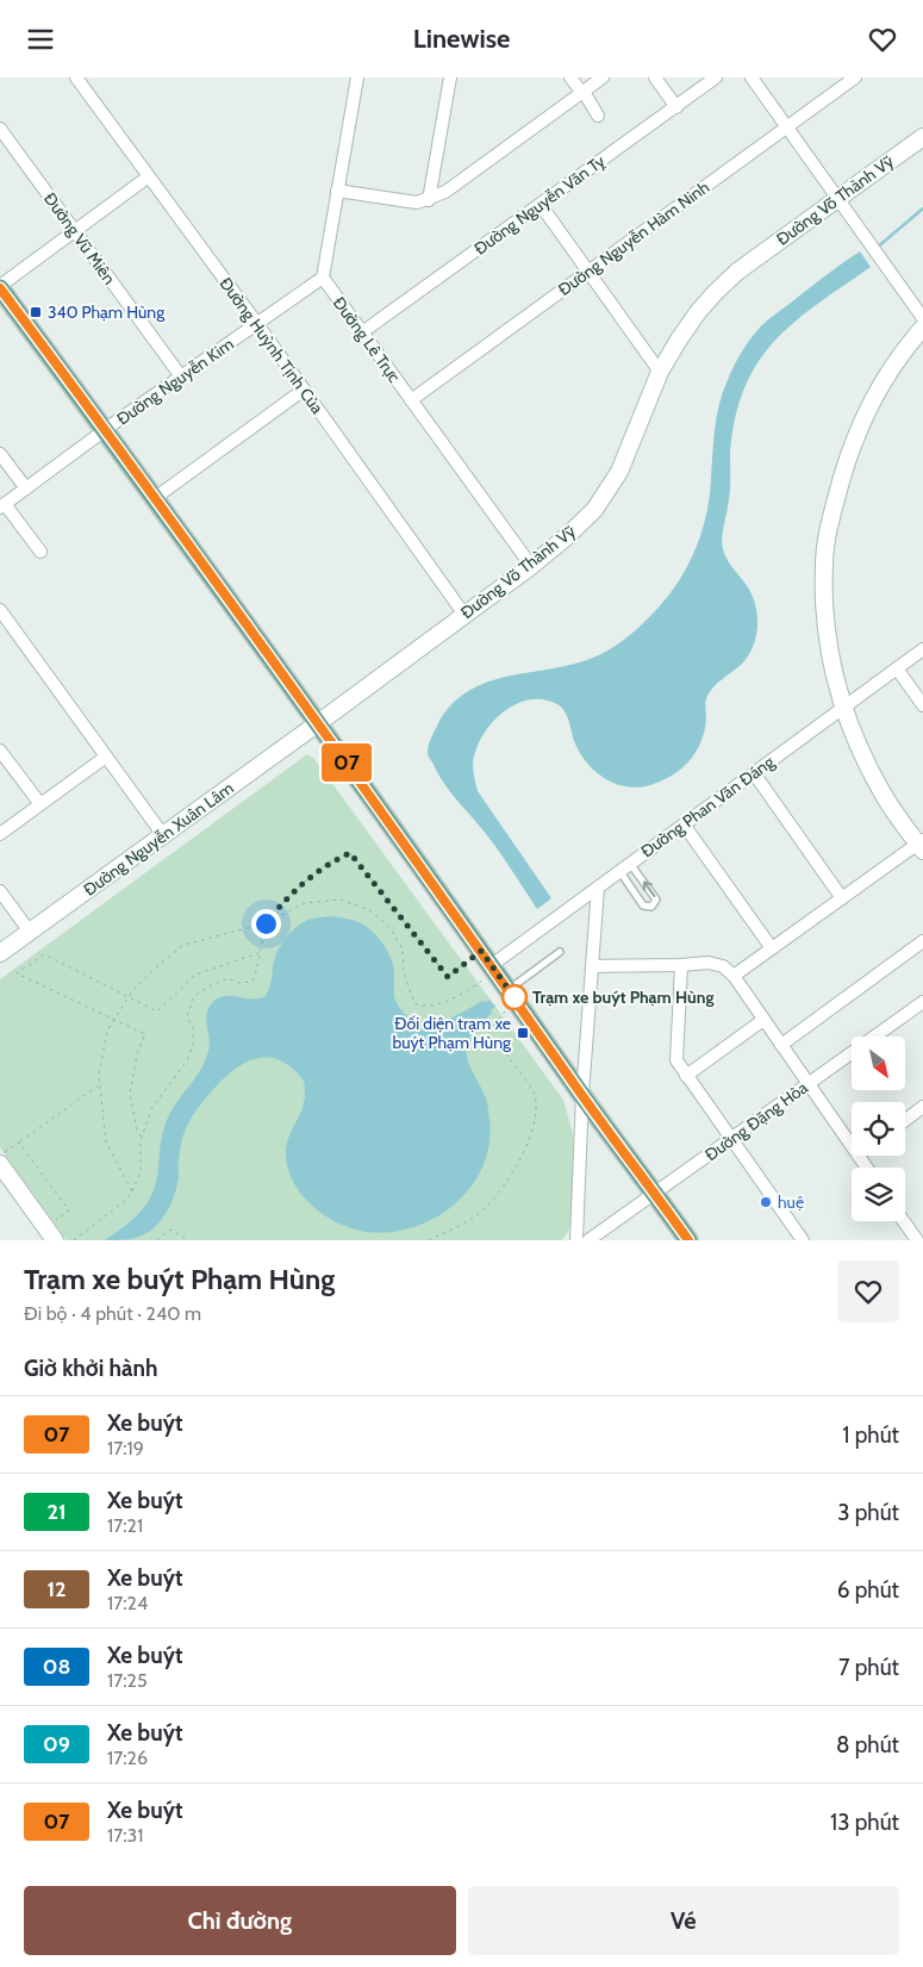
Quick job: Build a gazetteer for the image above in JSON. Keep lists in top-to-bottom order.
{
  "streets": {
    "street": [
      "Đường Võ Thành Vỹ",
      "Đường Nguyễn Văn Tỵ",
      "Đường Vũ Miên",
      "Đường Nguyễn Hàm Ninh",
      "Đường Lê Trực",
      "Đường Huỳnh Tịnh Của",
      "Đường Nguyễn Kim",
      "Đường Phan Văn Đáng",
      "Đường Nguyễn Xuân Lâm",
      "Đường Đặng Hòa"
    ]
  },
  "crossings": [
    ["Đường Võ Thành Vỹ", "Đường Lê Trực"],
    ["Đường Võ Thành Vỹ", "Đường Huỳnh Tịnh Của"],
    ["Đường Võ Thành Vỹ", "Đường Nguyễn Xuân Lâm"],
    ["Đường Nguyễn Văn Tỵ", "Đường Lê Trực"],
    ["Đường Vũ Miên", "Đường Nguyễn Kim"],
    ["Đường Nguyễn Hàm Ninh", "Đường Lê Trực"],
    ["Đường Lê Trực", "Đường Nguyễn Kim"],
    ["Đường Huỳnh Tịnh Của", "Đường Nguyễn Kim"]
  ],
  "places": {
    "transit": ["340 Phạm Hùng", "Đối diện trạm xe buýt Phạm Hùng"],
    "other": ["Trạm xe buýt Phạm Hùng", "huệ"]
  },
  "lines": ["bus line 07"],
  "north": "bottom right",
  "page": {
    "header": "Linewise",
    "on_map": "07",
    "heading": [
      ["Trạm xe buýt Phạm Hùng", "Đi bộ · 4 phút · 240 m"],
      "Giờ khởi hành"
    ],
    "list": [
      {
        "mark": "07",
        "name": "Xe buýt",
        "note": "17:19",
        "value": "1 phút"
      },
      {
        "mark": "21",
        "name": "Xe buýt",
        "note": "17:21",
        "value": "3 phút"
      },
      {
        "mark": "12",
        "name": "Xe buýt",
        "note": "17:24",
        "value": "6 phút"
      },
      {
        "mark": "08",
        "name": "Xe buýt",
        "note": "17:25",
        "value": "7 phút"
      },
      {
        "mark": "09",
        "name": "Xe buýt",
        "note": "17:26",
        "value": "8 phút"
      },
      {
        "mark": "07",
        "name": "Xe buýt",
        "note": "17:31",
        "value": "13 phút"
      }
    ],
    "buttons": ["Chỉ đường", "Vé"]
  }
}
